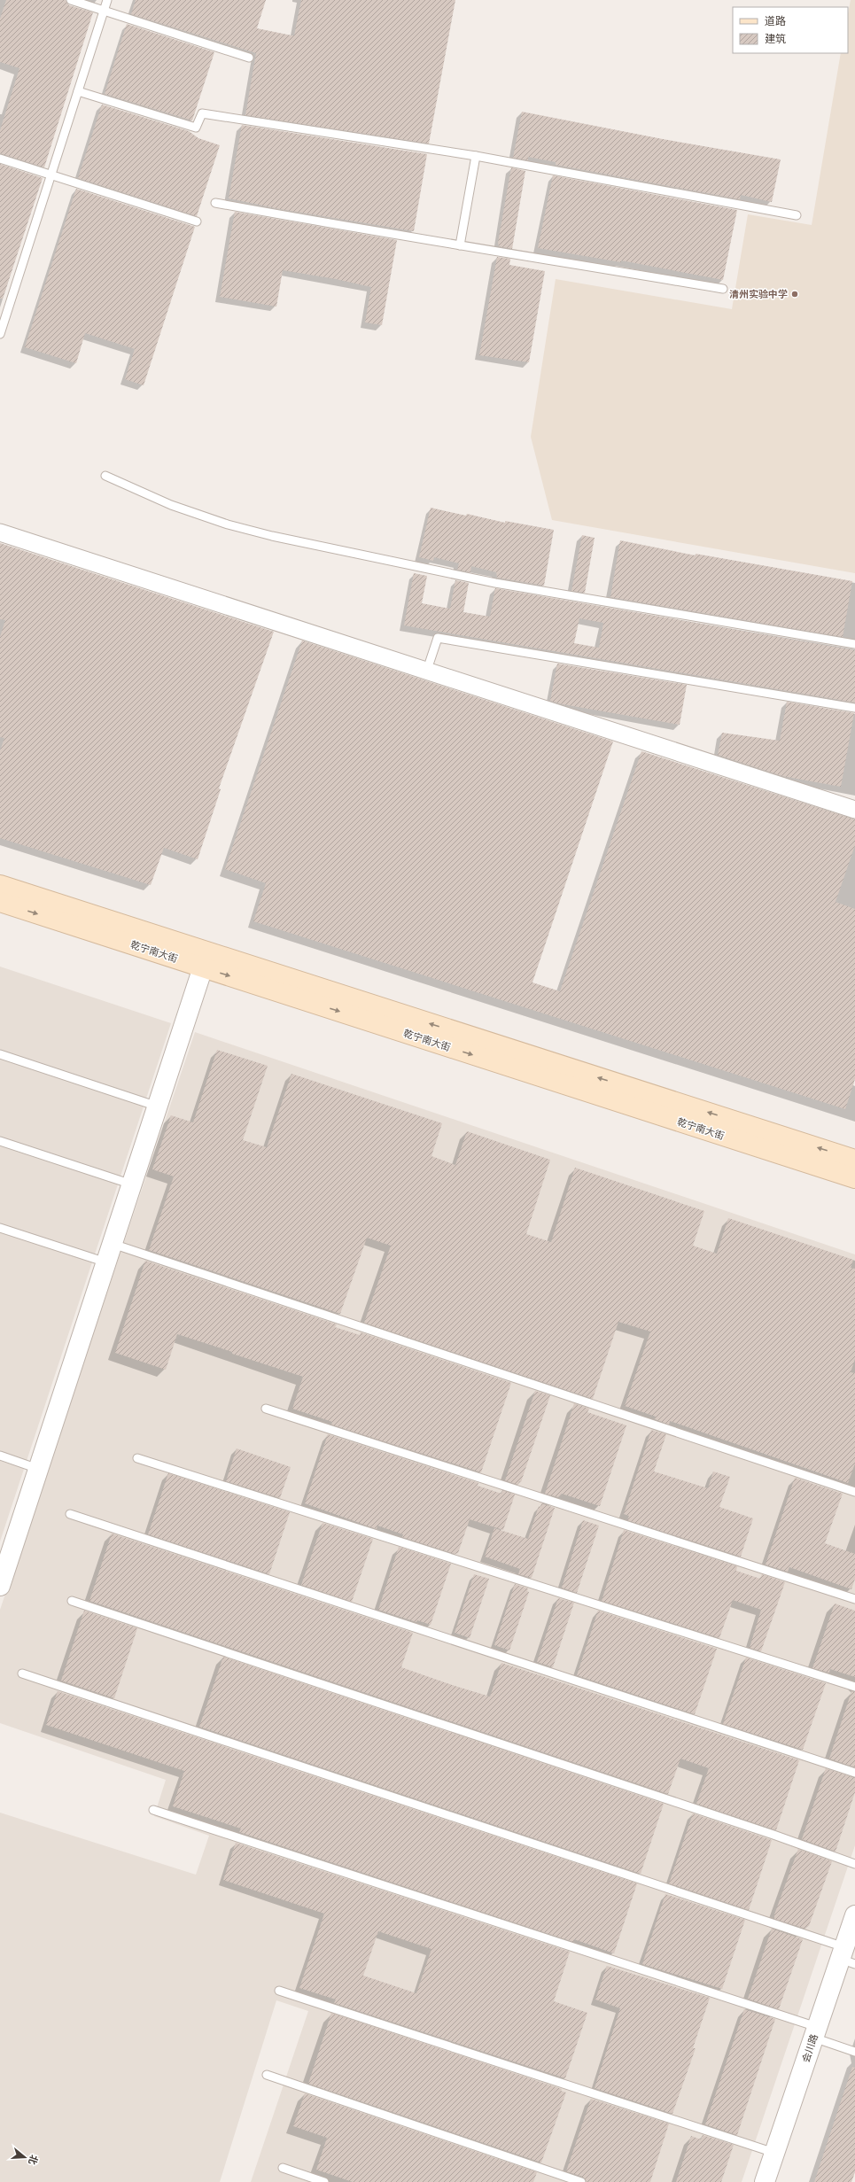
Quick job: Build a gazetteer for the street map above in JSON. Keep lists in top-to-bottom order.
{
  "streets": {
    "main road": ["乾宁南大街"],
    "street": ["会川路"]
  },
  "places": ["清州实验中学"],
  "legend": ["道路", "建筑"],
  "north": "right"
}
